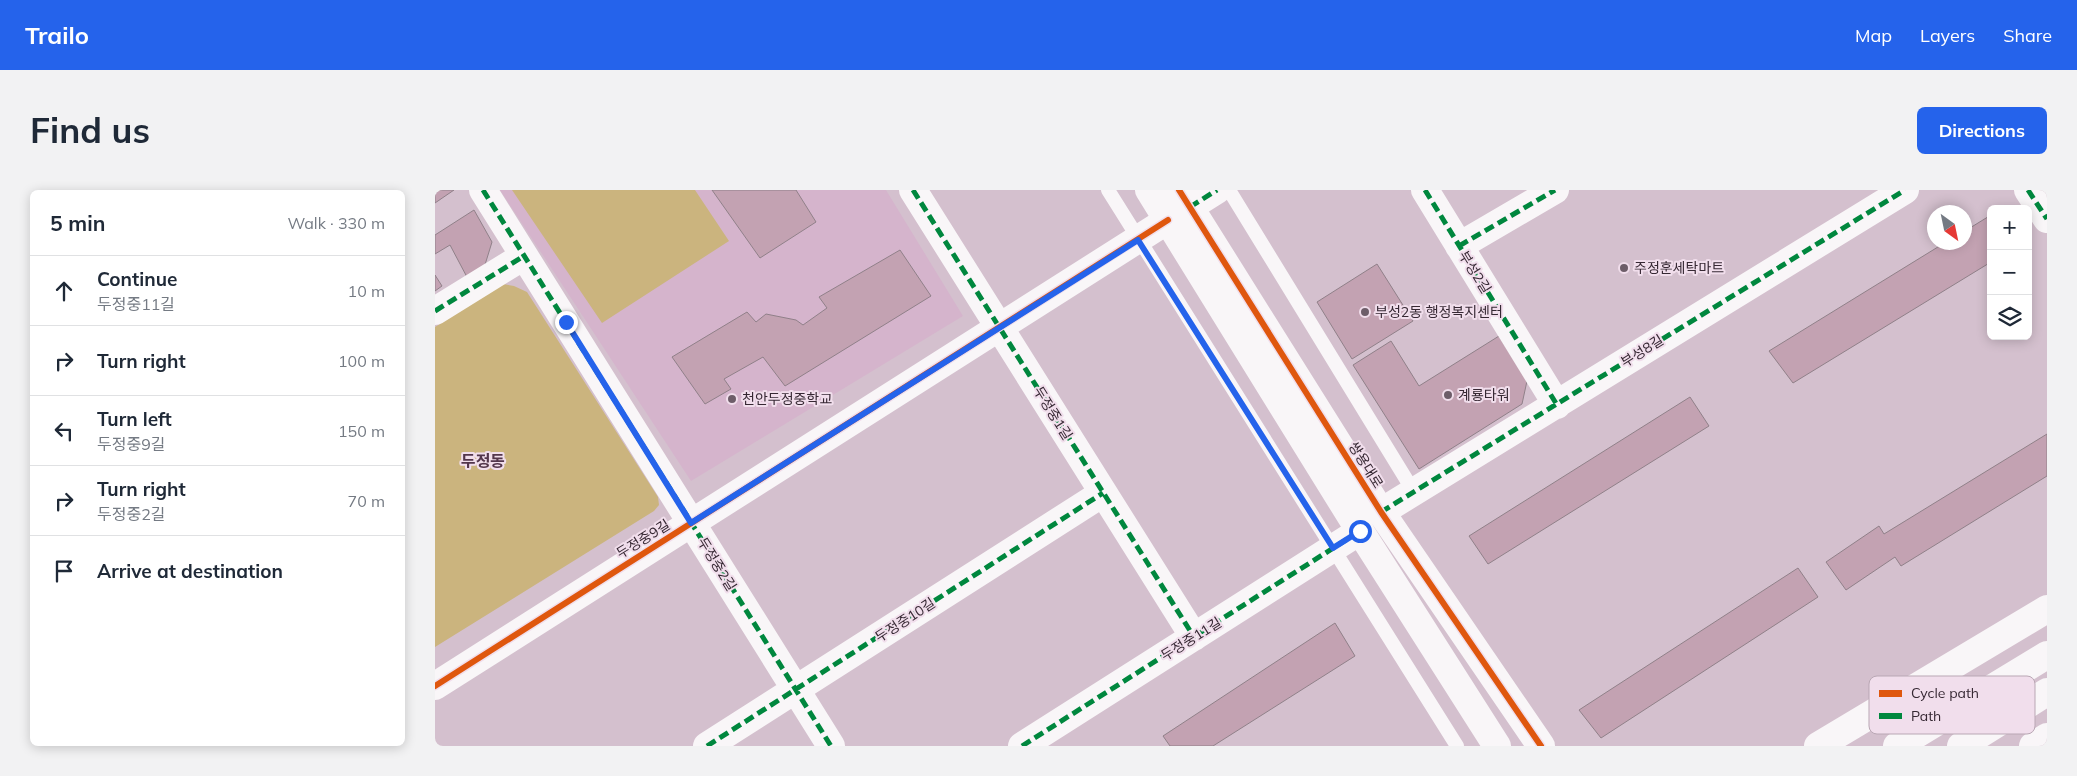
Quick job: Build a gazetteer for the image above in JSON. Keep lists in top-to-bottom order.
{
  "streets": {
    "street": [
      "부성2길",
      "부성8길",
      "두정중1길",
      "쌍용대로",
      "두정중9길",
      "두정중2길",
      "두정중10길",
      "두정중11길"
    ]
  },
  "crossings": [
    ["부성2길", "부성8길"],
    ["부성8길", "쌍용대로"],
    ["두정중1길", "두정중9길"],
    ["두정중1길", "두정중10길"],
    ["두정중1길", "두정중11길"],
    ["쌍용대로", "두정중9길"],
    ["쌍용대로", "두정중11길"],
    ["두정중9길", "두정중2길"],
    ["두정중2길", "두정중10길"]
  ],
  "districts": ["두정동"],
  "places": [
    "주정훈세탁마트",
    "부성2동 행정복지센터",
    "계룡타워",
    "천안두정중학교"
  ],
  "legend": ["Cycle path", "Path"],
  "north": "bottom right",
  "page": {
    "header": "Trailo",
    "nav": ["Map", "Layers", "Share"],
    "buttons": "Directions",
    "title": "Find us",
    "heading": ["5 min", "Walk · 330 m"],
    "map_buttons": ["+", "−"],
    "list": [
      ["Continue", "두정중11길", "10 m"],
      ["Turn right", "100 m"],
      ["Turn left", "두정중9길", "150 m"],
      ["Turn right", "두정중2길", "70 m"],
      "Arrive at destination"
    ]
  }
}
